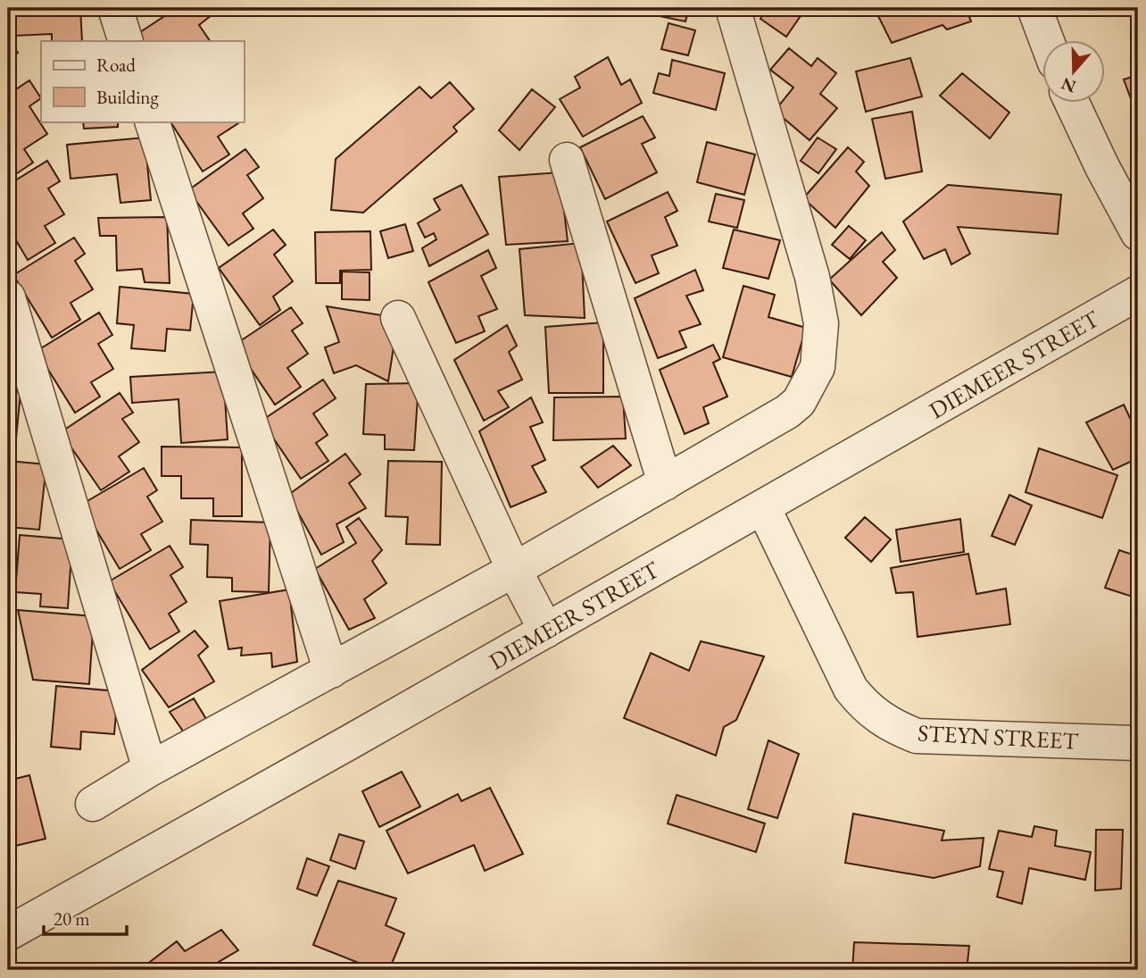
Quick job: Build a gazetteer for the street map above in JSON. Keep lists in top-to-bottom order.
{
  "streets": {
    "street": ["DIEMEER STREET", "STEYN STREET"]
  },
  "crossings": [
    ["DIEMEER STREET", "STEYN STREET"]
  ],
  "legend": ["Road", "Building"],
  "scale_bar": "20 m",
  "north": "bottom"
}
